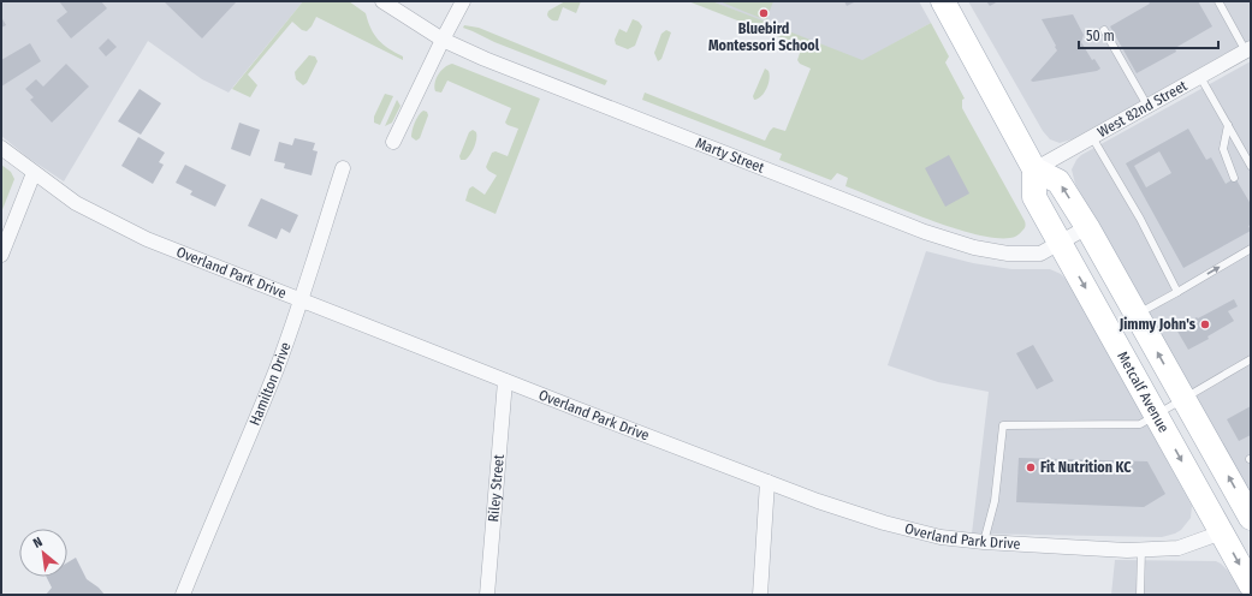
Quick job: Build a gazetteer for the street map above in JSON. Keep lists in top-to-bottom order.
{
  "streets": {
    "main road": ["Metcalf Avenue"],
    "street": [
      "West 82nd Street",
      "Marty Street",
      "Overland Park Drive",
      "Hamilton Drive",
      "Riley Street"
    ]
  },
  "crossings": [
    ["West 82nd Street", "Metcalf Avenue"],
    ["Marty Street", "Metcalf Avenue"],
    ["Overland Park Drive", "Hamilton Drive"],
    ["Overland Park Drive", "Metcalf Avenue"],
    ["Overland Park Drive", "Riley Street"]
  ],
  "places": ["Bluebird Montessori School", "Jimmy John's", "Fit Nutrition KC"],
  "scale_bar": "50 m",
  "north": "top left"
}
